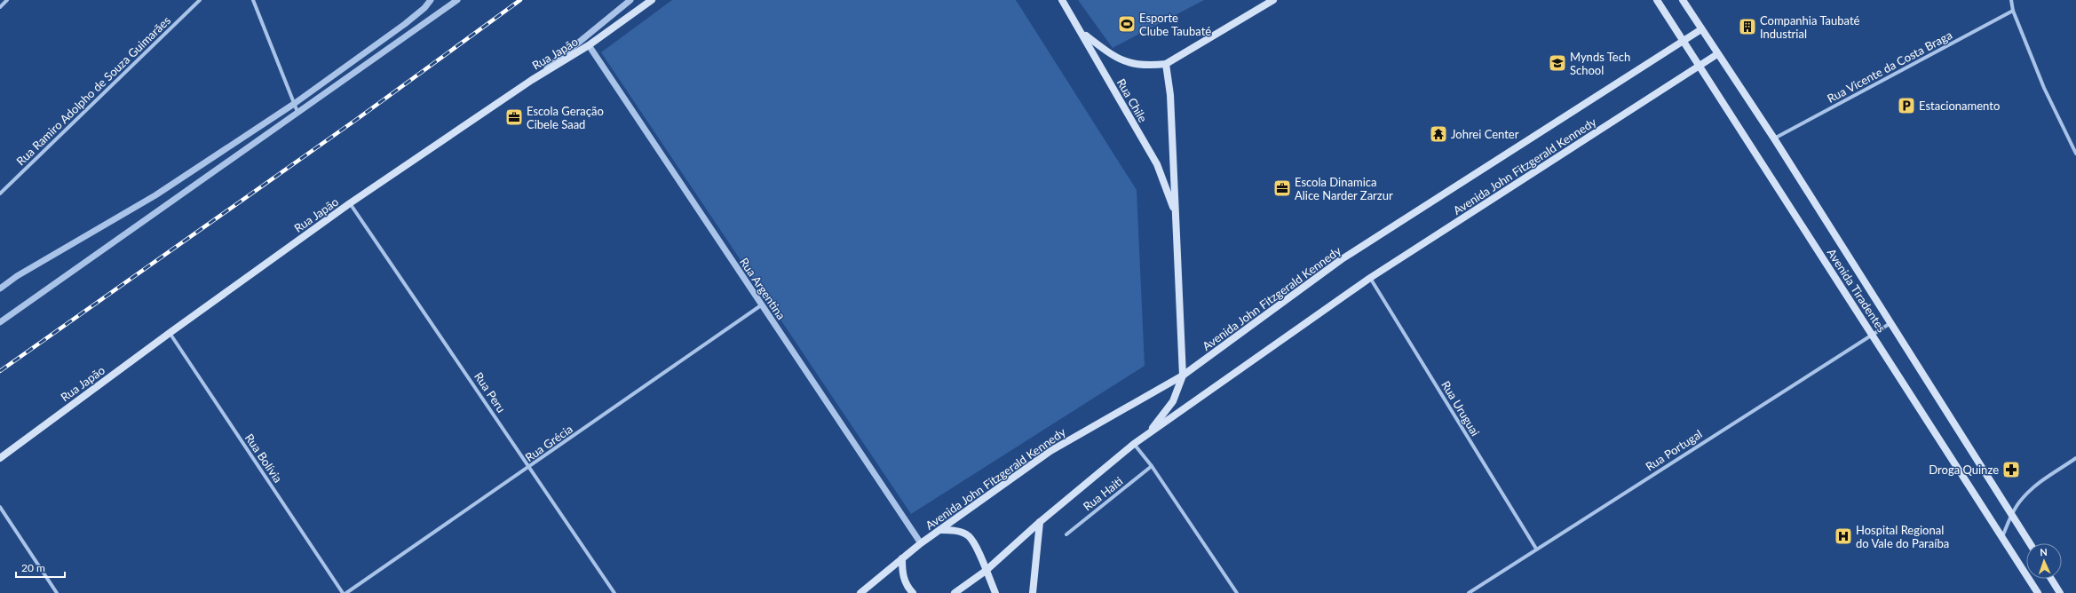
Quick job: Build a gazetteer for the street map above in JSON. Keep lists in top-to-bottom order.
{
  "streets": {
    "main road": [
      "Rua Japão",
      "Rua Chile",
      "Avenida John Fitzgerald Kennedy",
      "Avenida Tiradentes"
    ],
    "street": [
      "Rua Vicente da Costa Braga",
      "Rua Ramiro Adolpho de Souza Guimarães",
      "Rua Argentina",
      "Rua Peru",
      "Rua Uruguai",
      "Rua Grécia",
      "Rua Portugal",
      "Rua Bolívia",
      "Rua Haiti"
    ]
  },
  "crossings": [
    ["Rua Japão", "Rua Argentina"],
    ["Rua Japão", "Rua Peru"],
    ["Rua Japão", "Rua Bolívia"],
    ["Rua Vicente da Costa Braga", "Avenida Tiradentes"],
    ["Rua Chile", "Avenida John Fitzgerald Kennedy"],
    ["Avenida John Fitzgerald Kennedy", "Rua Argentina"],
    ["Avenida John Fitzgerald Kennedy", "Avenida Tiradentes"],
    ["Avenida John Fitzgerald Kennedy", "Rua Uruguai"],
    ["Rua Argentina", "Rua Grécia"],
    ["Avenida Tiradentes", "Rua Portugal"],
    ["Rua Peru", "Rua Grécia"],
    ["Rua Uruguai", "Rua Portugal"]
  ],
  "places": {
    "sports": ["Esporte Clube Taubaté"],
    "building": ["Companhia Taubaté Industrial"],
    "school or university": ["Mynds Tech School"],
    "parking": ["Estacionamento"],
    "office": ["Escola Geração Cibele Saad", "Escola Dinamica Alice Narder Zarzur"],
    "temple": ["Johrei Center"],
    "pharmacy": ["Droga Quinze"],
    "hospital": ["Hospital Regional do Vale do Paraíba"]
  },
  "scale_bar": "20 m",
  "north": "top"
}
